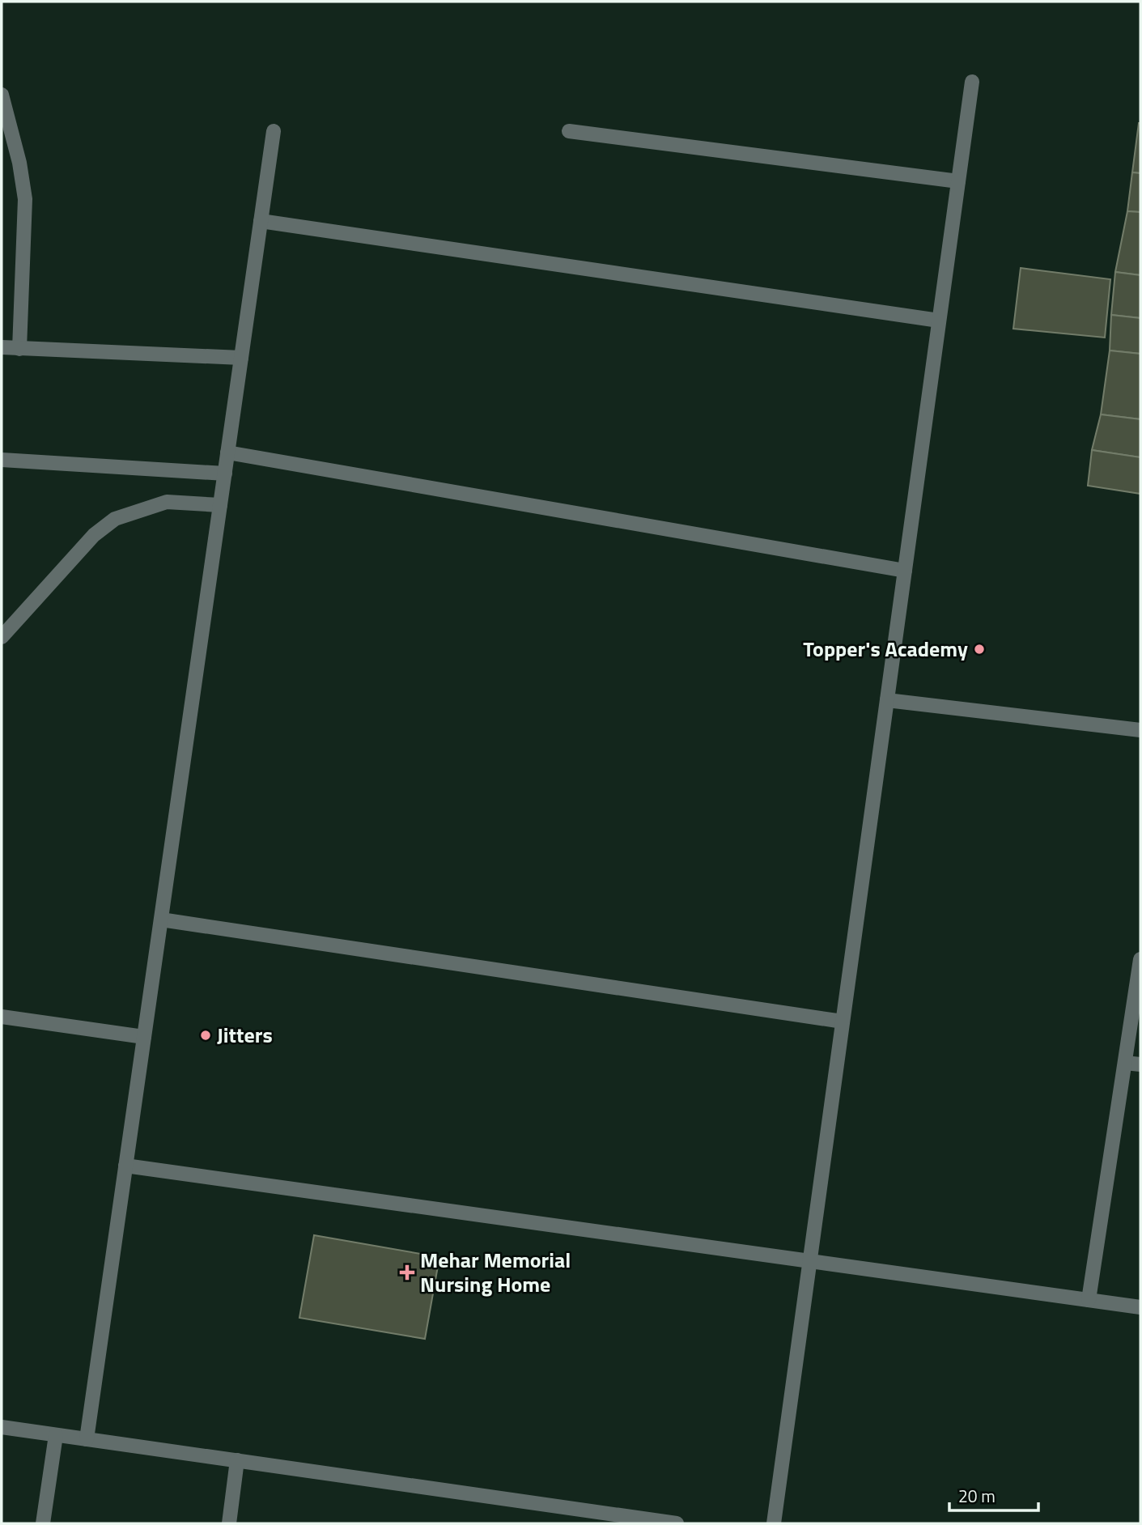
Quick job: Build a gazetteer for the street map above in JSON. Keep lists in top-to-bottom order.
{
  "places": {
    "other": ["Topper's Academy", "Jitters"],
    "health": ["Mehar Memorial Nursing Home"]
  },
  "scale_bar": "20 m"
}
